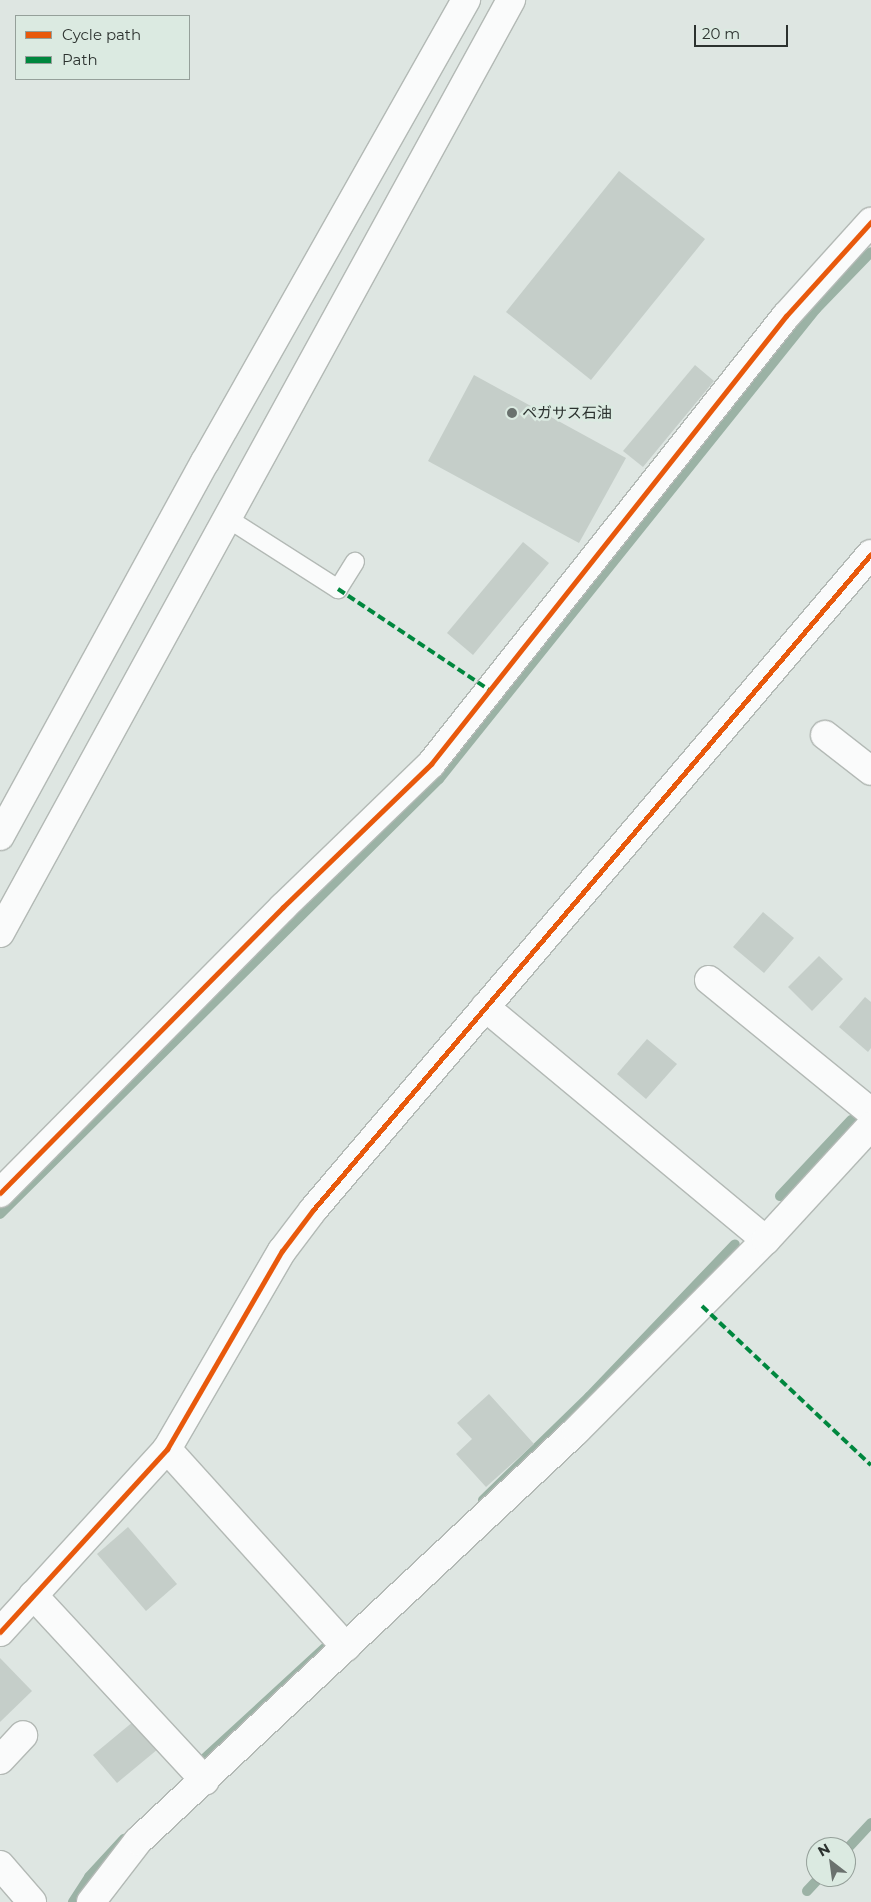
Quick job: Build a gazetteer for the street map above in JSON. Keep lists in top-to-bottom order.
{
  "places": ["ペガサス石油"],
  "legend": ["Cycle path", "Path"],
  "scale_bar": "20 m",
  "north": "top left"
}
